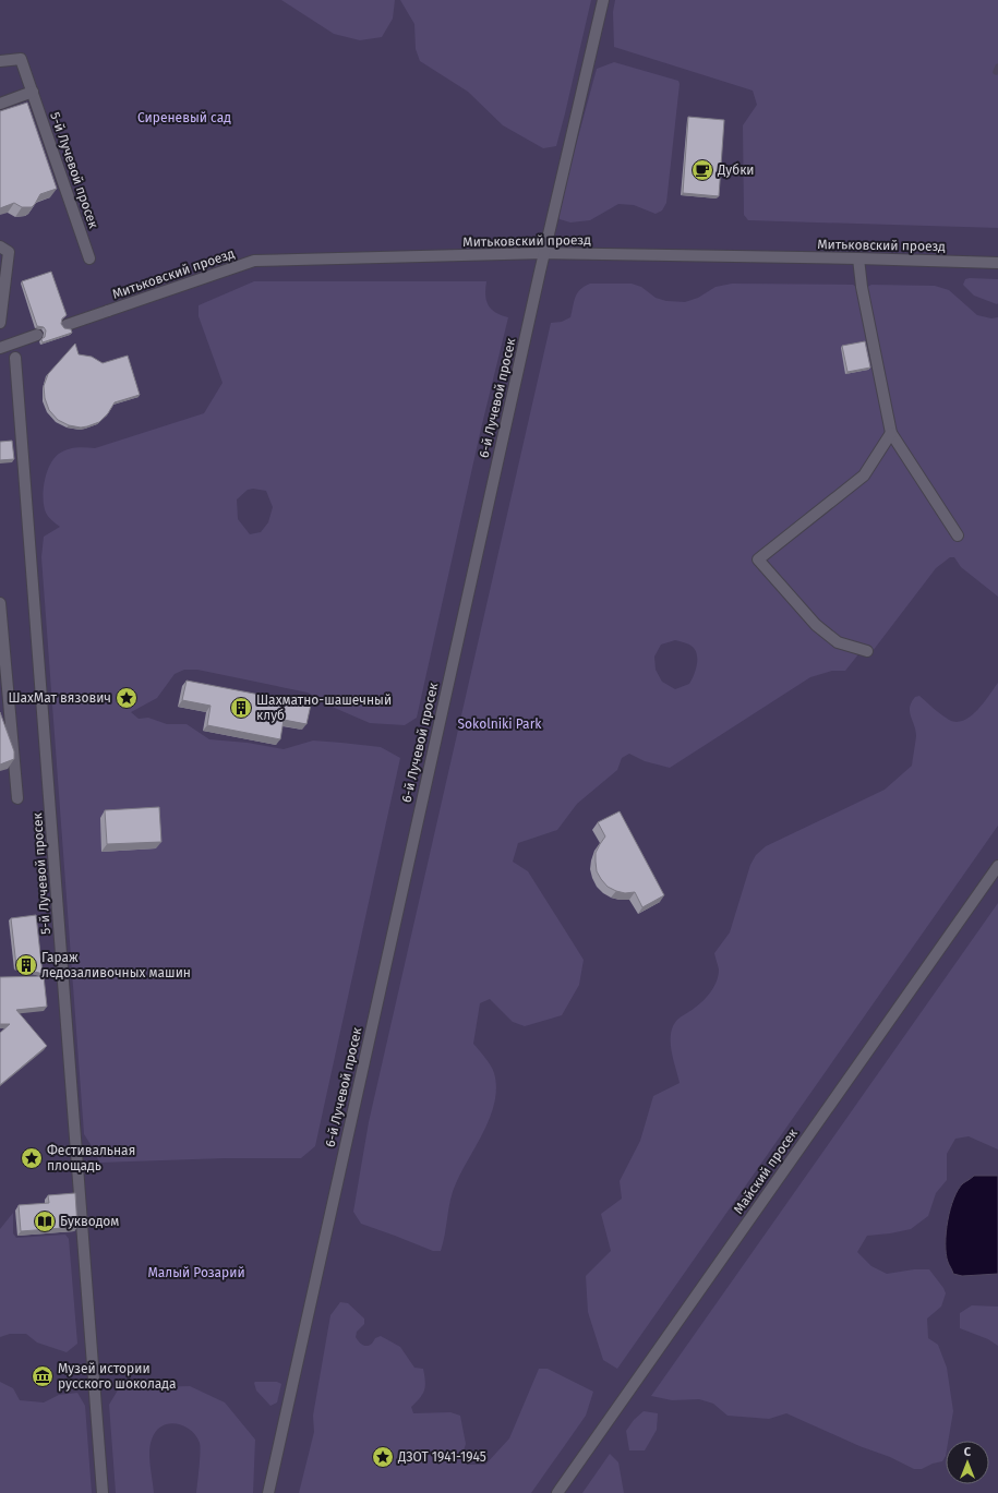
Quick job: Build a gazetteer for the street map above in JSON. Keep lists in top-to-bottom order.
{
  "streets": {
    "street": [
      "5-й Лучевой просек",
      "Митьковский проезд",
      "6-й Лучевой просек",
      "Майский просек"
    ]
  },
  "crossings": [
    ["Митьковский проезд", "6-й Лучевой просек"]
  ],
  "parks": ["Сиреневый сад", "Sokolniki Park", "Малый Розарий"],
  "places": {
    "cafe": ["Дубки"],
    "place": ["ШахМат вязович", "Фестивальная площадь", "ДЗОТ 1941-1945"],
    "building": ["Шахматно-шашечный клуб", "Гараж ледозаливочных машин"],
    "library": ["Букводом"],
    "museum": ["Музей истории русского шоколада"]
  },
  "north": "top"
}
